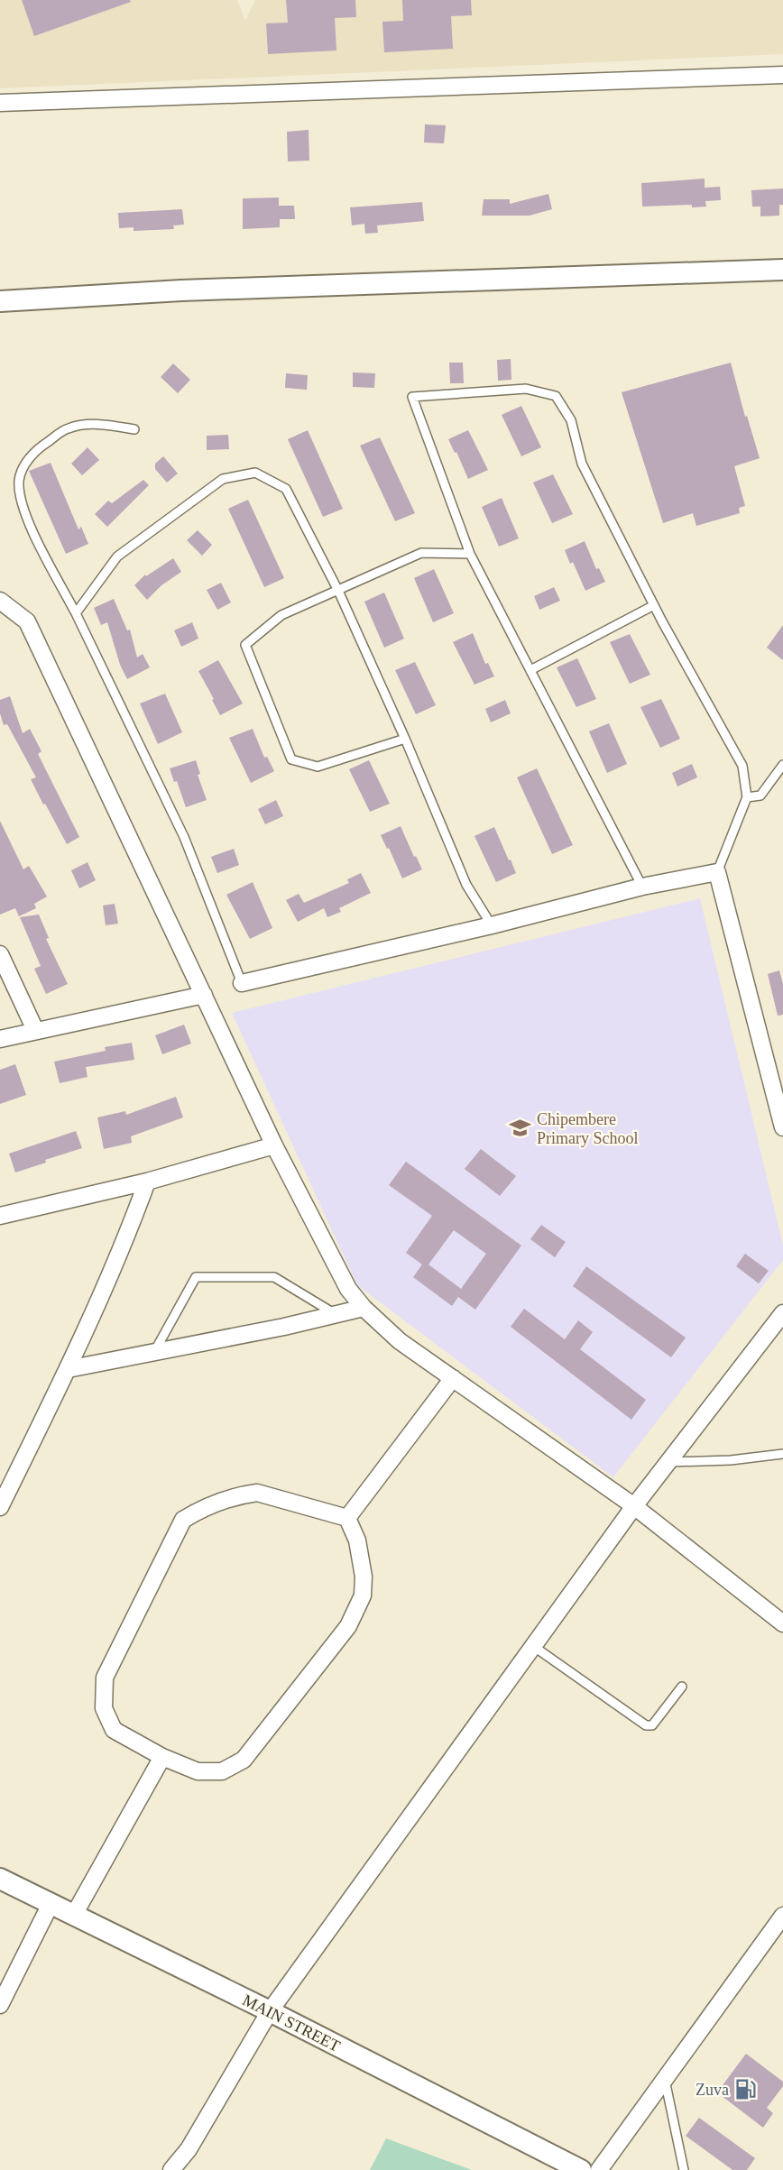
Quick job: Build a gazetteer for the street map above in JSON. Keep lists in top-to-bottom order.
{
  "streets": {
    "street": ["MAIN STREET"]
  },
  "places": {
    "school or university": ["Chipembere Primary School"],
    "fuel station": ["Zuva"]
  }
}
